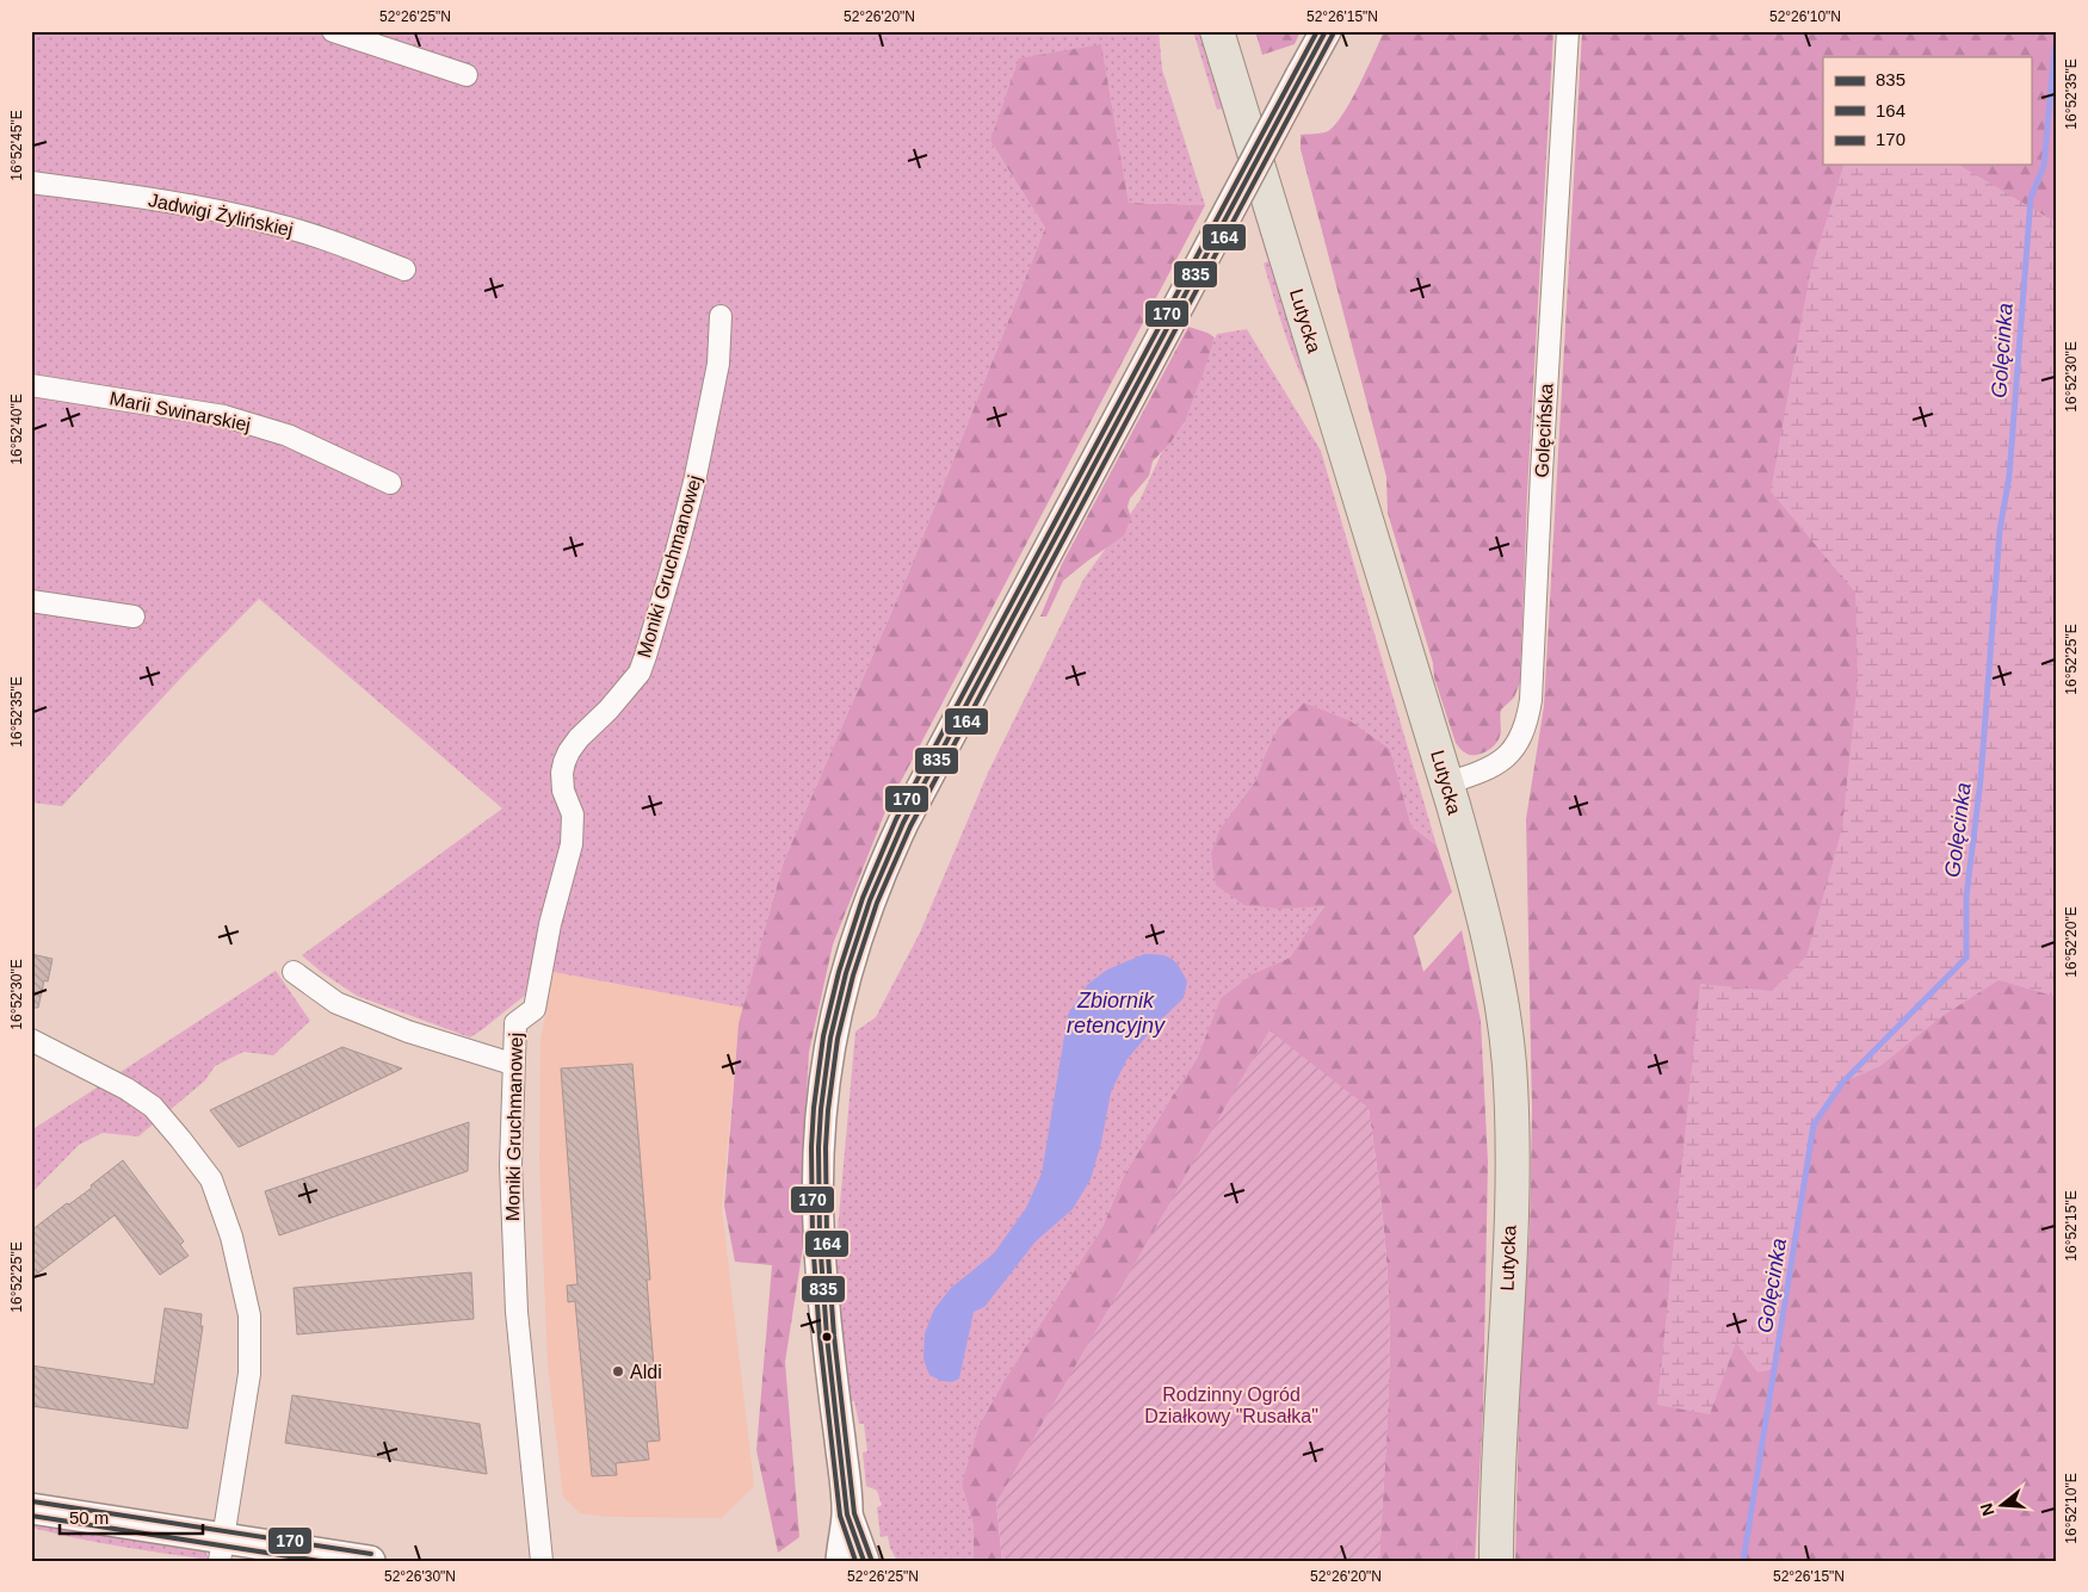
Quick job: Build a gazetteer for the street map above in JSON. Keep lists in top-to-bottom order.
{
  "streets": {
    "main road": ["Lutycka"],
    "street": [
      "Jadwigi Żylińskiej",
      "Marii Swinarskiej",
      "Golęcińska",
      "Moniki Gruchmanowej"
    ]
  },
  "crossings": [
    ["Lutycka", "Golęcińska"]
  ],
  "water": ["Golęcinka", "Zbiornik retencyjny"],
  "parks": ["Rodzinny Ogród Działkowy \"Rusałka\""],
  "places": ["Aldi"],
  "lines": ["transit line 835", "transit line 170", "transit line 164"],
  "legend": ["835", "164", "170"],
  "scale_bar": "50 m",
  "north": "left",
  "coordinates": [
    "52°26'25\"N",
    "52°26'20\"N",
    "52°26'15\"N",
    "52°26'10\"N",
    "16°52'35\"E",
    "16°52'45\"E",
    "16°52'30\"E",
    "16°52'40\"E",
    "16°52'25\"E",
    "16°52'20\"E",
    "16°52'15\"E",
    "16°52'10\"E",
    "52°26'30\"N"
  ]
}
